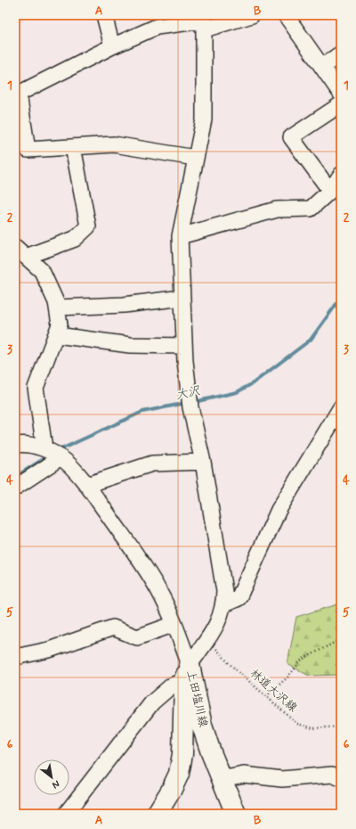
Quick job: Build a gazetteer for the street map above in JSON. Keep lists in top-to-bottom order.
{
  "streets": {
    "main road": ["上田塩川線"],
    "path": ["林道大沢線"]
  },
  "water": ["大沢"],
  "north": "bottom right",
  "grid": {
    "columns": ["A", "B"],
    "rows": [
      "1",
      "2",
      "3",
      "4",
      "5",
      "6"
    ]
  }
}
